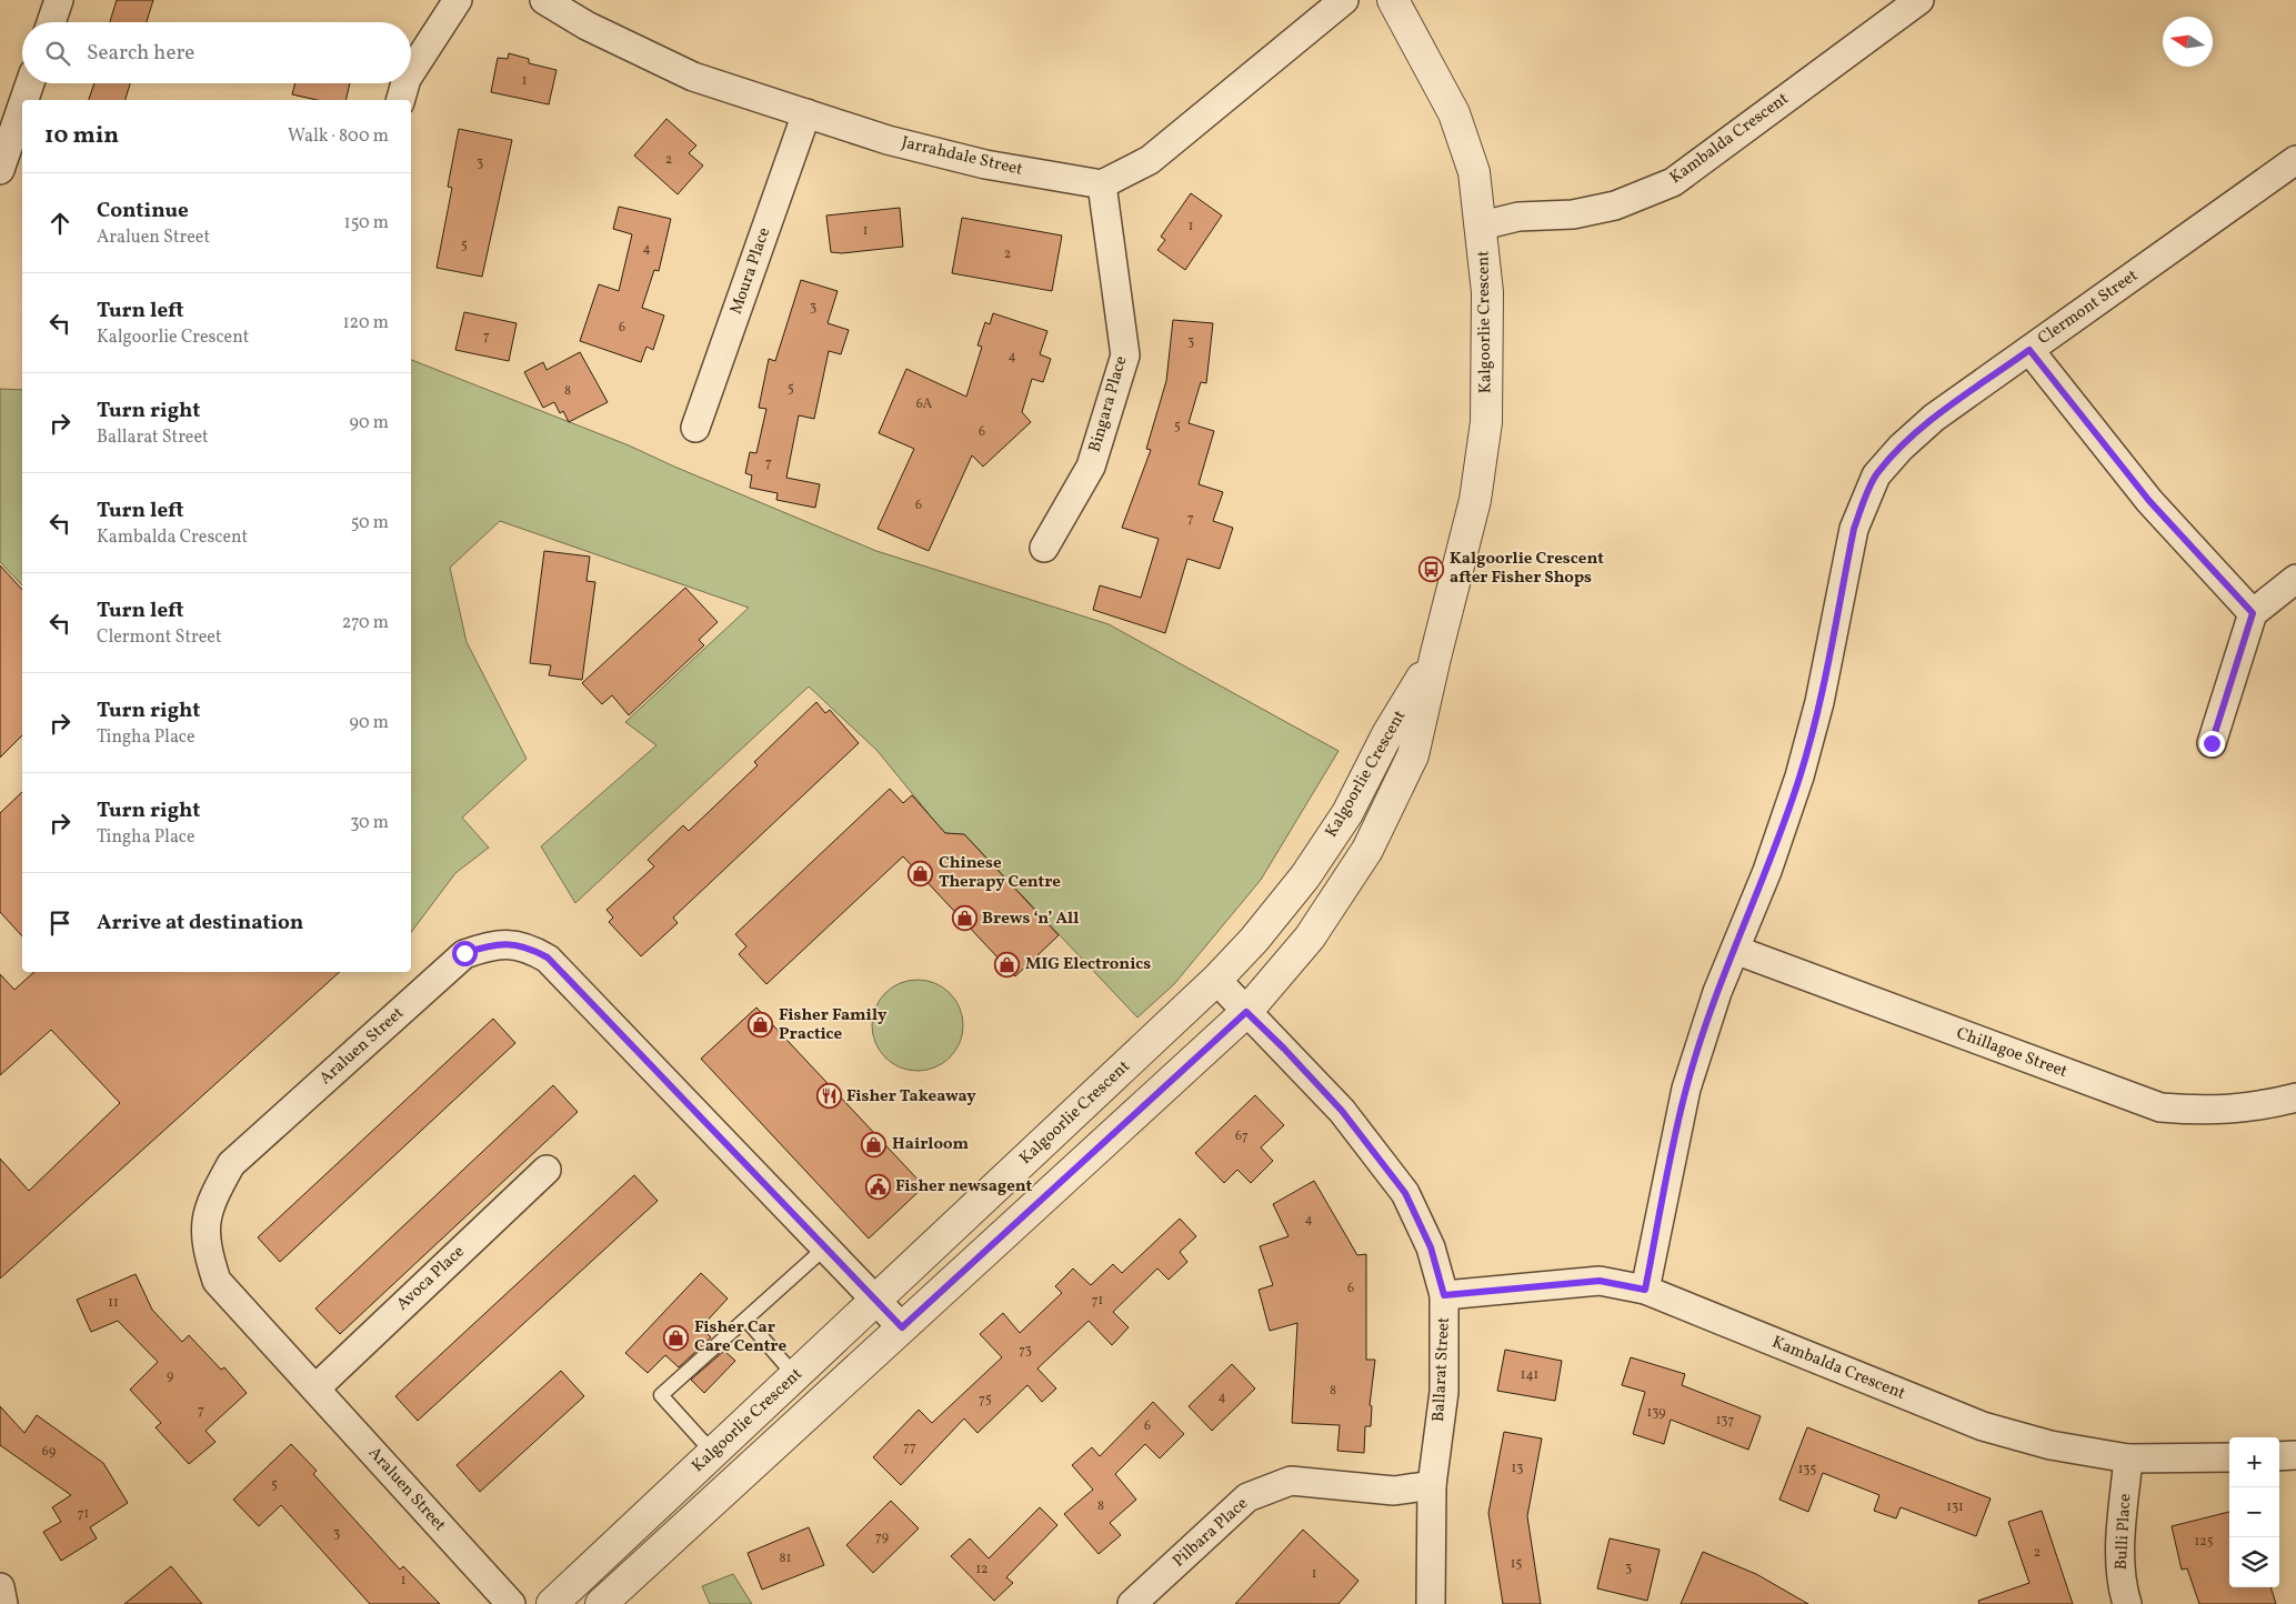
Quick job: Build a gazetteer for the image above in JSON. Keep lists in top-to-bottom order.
{
  "streets": {
    "street": [
      "Kambalda Crescent",
      "Jarrahdale Street",
      "Moura Place",
      "Clermont Street",
      "Kalgoorlie Crescent",
      "Bingara Place",
      "Araluen Street",
      "Chillagoe Street",
      "Avoca Place",
      "Ballarat Street",
      "Bulli Place",
      "Pilbara Place"
    ]
  },
  "crossings": [
    ["Kambalda Crescent", "Clermont Street"],
    ["Kambalda Crescent", "Kalgoorlie Crescent"],
    ["Kambalda Crescent", "Ballarat Street"],
    ["Kambalda Crescent", "Bulli Place"],
    ["Jarrahdale Street", "Moura Place"],
    ["Jarrahdale Street", "Bingara Place"],
    ["Clermont Street", "Chillagoe Street"],
    ["Kalgoorlie Crescent", "Araluen Street"],
    ["Kalgoorlie Crescent", "Ballarat Street"],
    ["Araluen Street", "Avoca Place"],
    ["Ballarat Street", "Pilbara Place"]
  ],
  "places": {
    "bus stop": ["Kalgoorlie Crescent after Fisher Shops"],
    "shop": [
      "Chinese Therapy Centre",
      "Brews ‘n’ All",
      "MIG Electronics",
      "Fisher Family Practice",
      "Hairloom",
      "Fisher Car Care Centre"
    ],
    "restaurant": ["Fisher Takeaway"],
    "public building": ["Fisher newsagent"]
  },
  "house_numbers": [
    "1",
    "2",
    "3",
    "1",
    "1",
    "5",
    "4",
    "2",
    "3",
    "6",
    "7",
    "3",
    "4",
    "5",
    "8",
    "6A",
    "5",
    "6",
    "7",
    "6",
    "7",
    "67",
    "4",
    "6",
    "71",
    "11",
    "73",
    "141",
    "9",
    "8",
    "4",
    "75",
    "7",
    "139",
    "137",
    "6",
    "77",
    "69",
    "13",
    "135",
    "5",
    "8",
    "131",
    "71",
    "3",
    "79",
    "125",
    "2",
    "81",
    "15",
    "3",
    "12",
    "1",
    "1"
  ],
  "north": "left",
  "page": {
    "search": "Search here",
    "heading": ["10 min", "Walk · 800 m"],
    "list": [
      ["Continue", "Araluen Street", "150 m"],
      ["Turn left", "Kalgoorlie Crescent", "120 m"],
      ["Turn right", "Ballarat Street", "90 m"],
      ["Turn left", "Kambalda Crescent", "50 m"],
      ["Turn left", "Clermont Street", "270 m"],
      ["Turn right", "Tingha Place", "90 m"],
      ["Turn right", "Tingha Place", "30 m"],
      "Arrive at destination"
    ],
    "map_buttons": ["+", "−"]
  }
}
